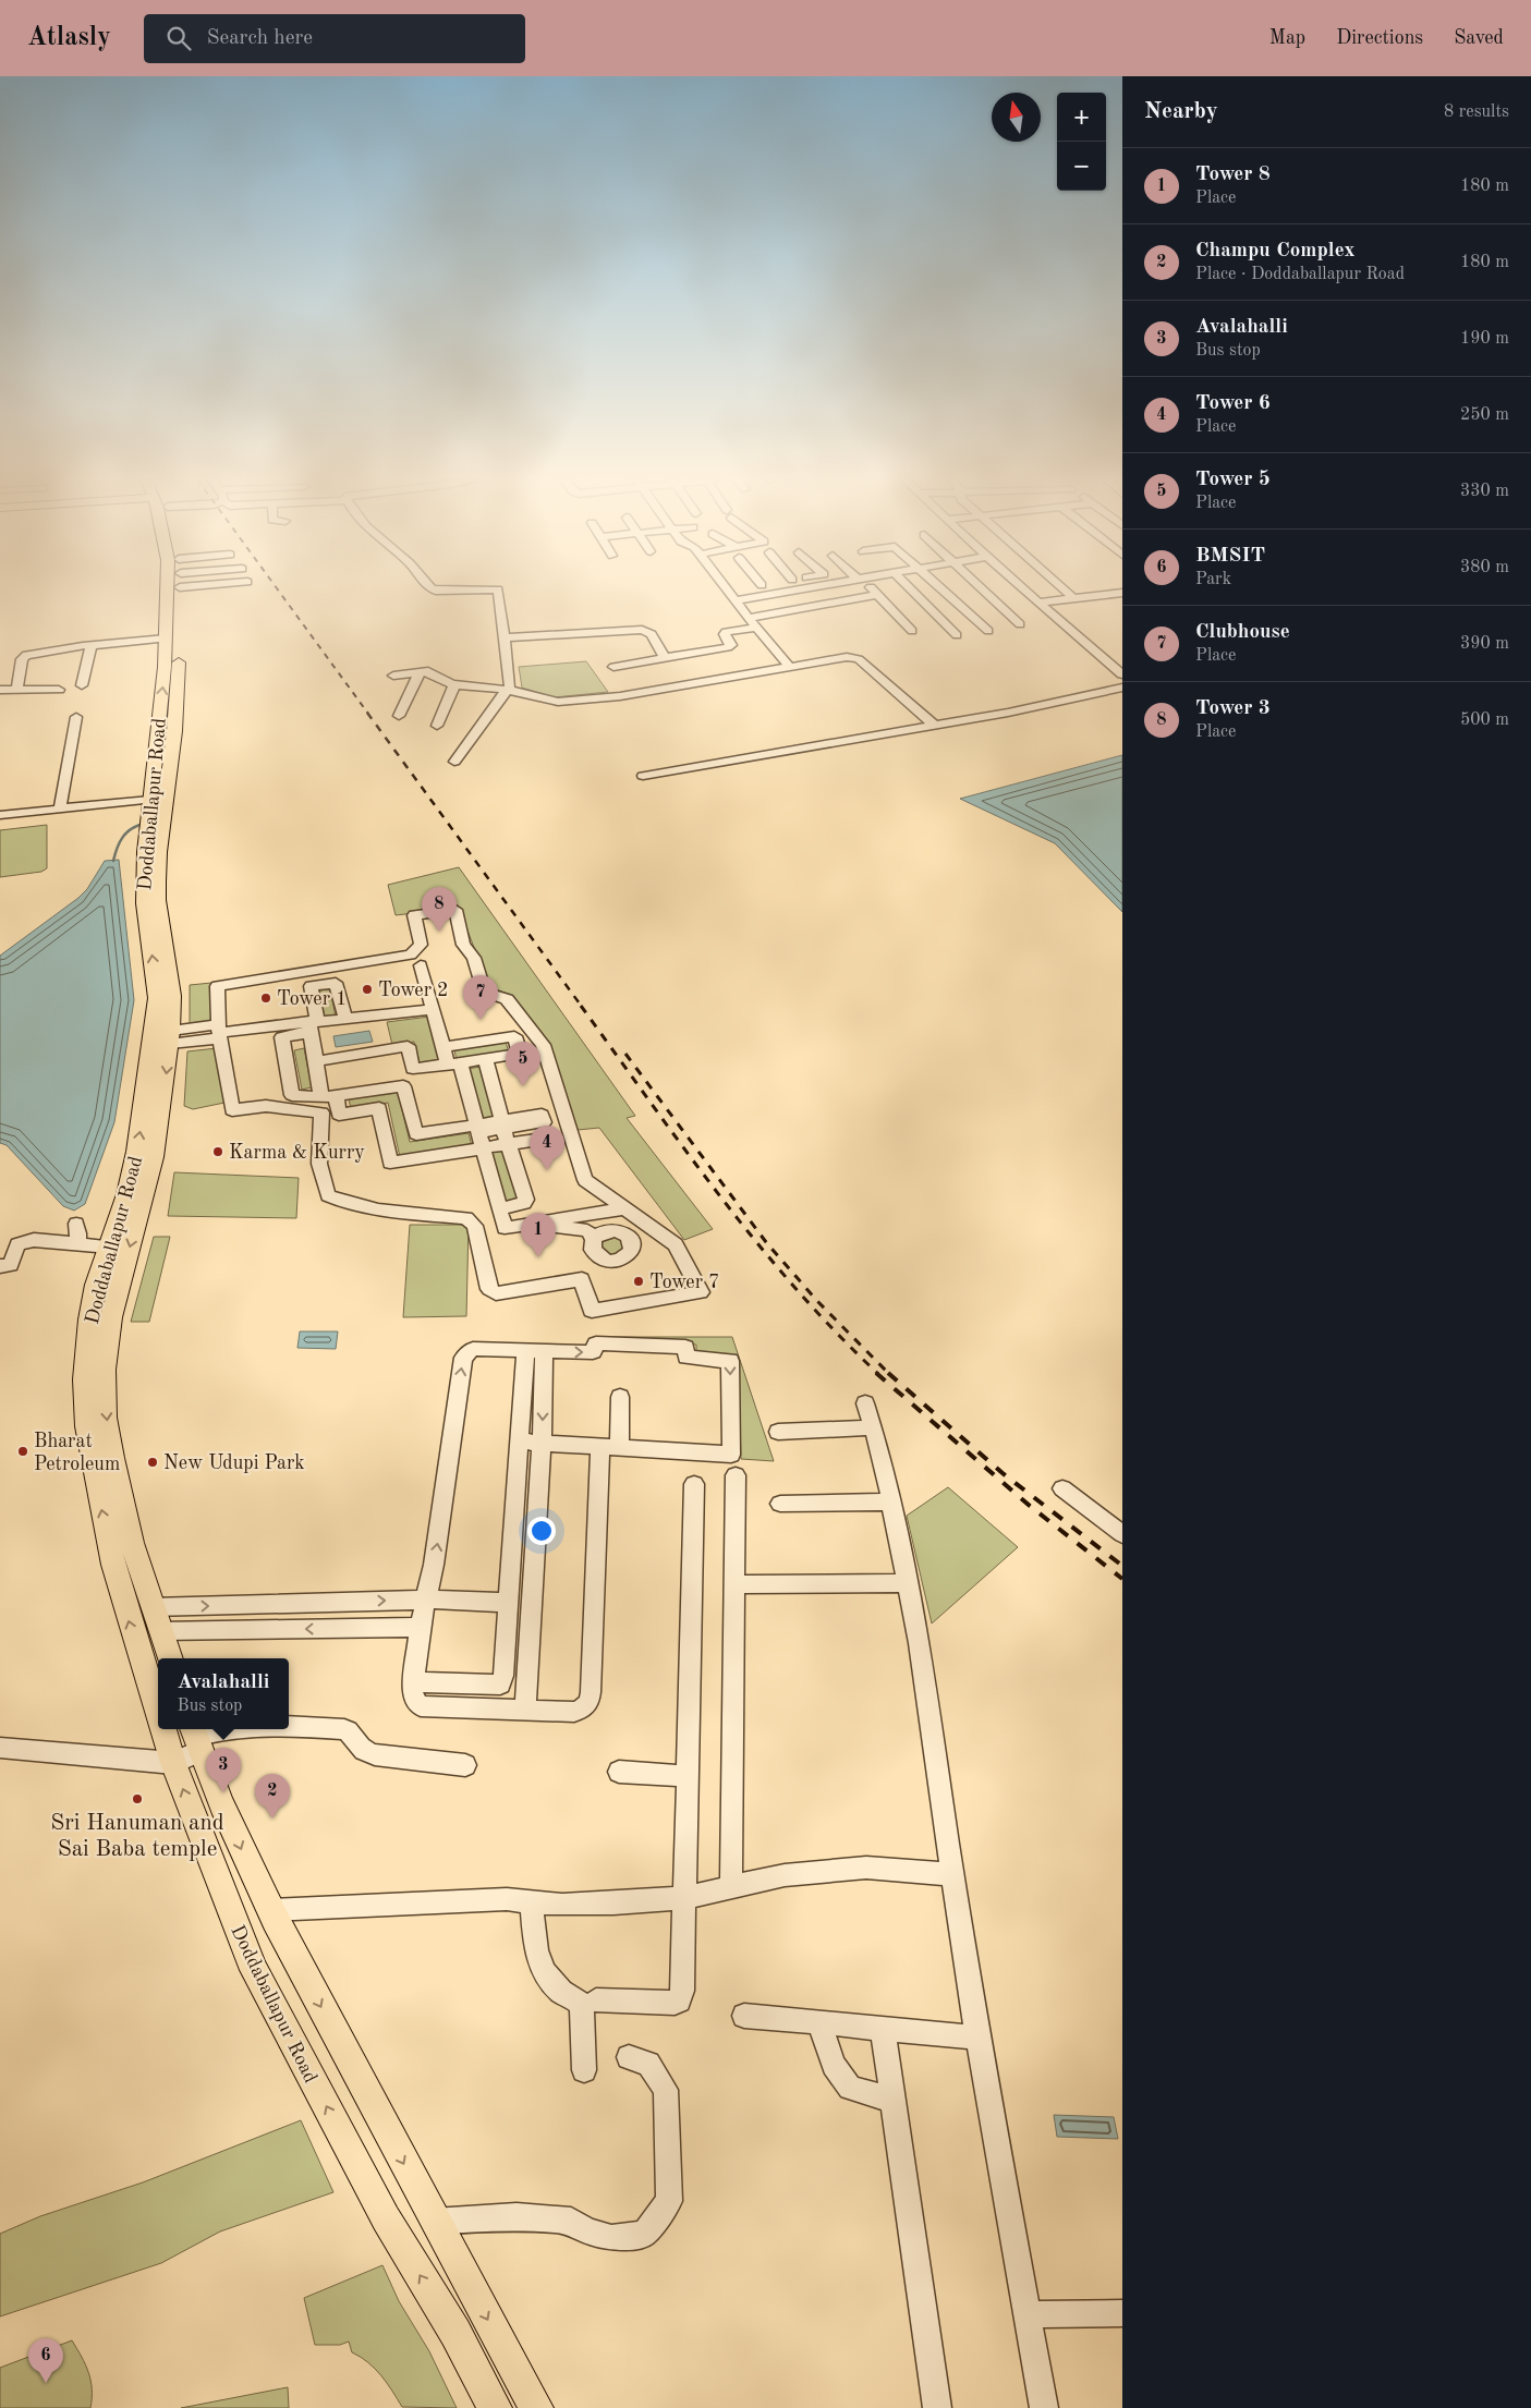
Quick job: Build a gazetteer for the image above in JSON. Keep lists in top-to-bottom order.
{
  "streets": {
    "main road": ["Doddaballapur Road"]
  },
  "places": [
    "Tower 2",
    "Tower 1",
    "Karma & Kurry",
    "Tower 7",
    "Bharat Petroleum",
    "New Udupi Park",
    "Sri Hanuman and Sai Baba temple"
  ],
  "north": "top",
  "page": {
    "header": "Atlasly",
    "search": "Search here",
    "nav": ["Map", "Directions", "Saved"],
    "heading": ["Nearby", "8 results"],
    "map_buttons": ["+", "−"],
    "list": [
      {
        "mark": "1",
        "name": "Tower 8",
        "note": "Place",
        "value": "180 m"
      },
      {
        "mark": "2",
        "name": "Champu Complex",
        "note": "Place · Doddaballapur Road",
        "value": "180 m"
      },
      {
        "mark": "3",
        "name": "Avalahalli",
        "note": "Bus stop",
        "value": "190 m"
      },
      {
        "mark": "4",
        "name": "Tower 6",
        "note": "Place",
        "value": "250 m"
      },
      {
        "mark": "5",
        "name": "Tower 5",
        "note": "Place",
        "value": "330 m"
      },
      {
        "mark": "6",
        "name": "BMSIT",
        "note": "Park",
        "value": "380 m"
      },
      {
        "mark": "7",
        "name": "Clubhouse",
        "note": "Place",
        "value": "390 m"
      },
      {
        "mark": "8",
        "name": "Tower 3",
        "note": "Place",
        "value": "500 m"
      }
    ],
    "pins": [
      "8",
      "7",
      "5",
      "4",
      "1",
      "3",
      "2",
      "6"
    ],
    "popup": ["Avalahalli", "Bus stop"]
  }
}
